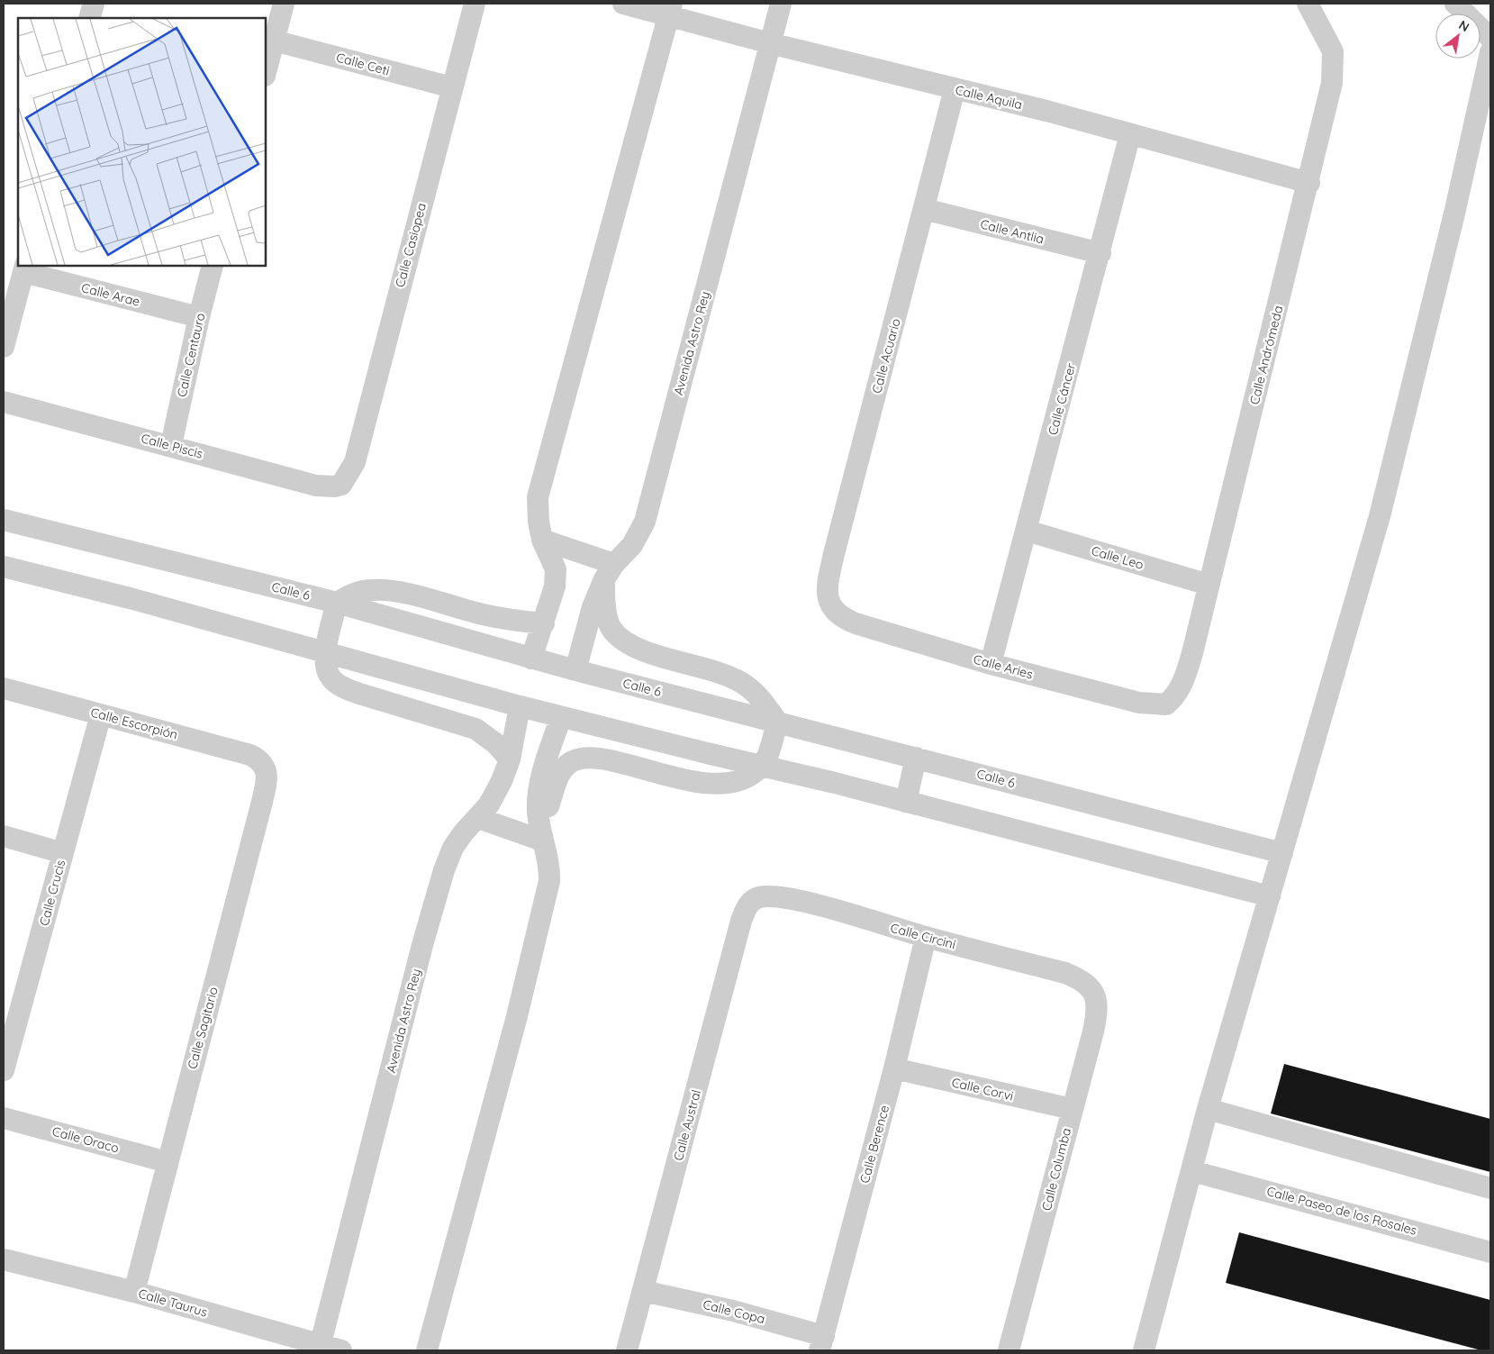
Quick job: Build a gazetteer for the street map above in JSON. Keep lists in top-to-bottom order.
{
  "streets": {
    "street": [
      "Calle Ceti",
      "Calle Aquila",
      "Calle Antlia",
      "Calle Casiopea",
      "Calle Arae",
      "Avenida Astro Rey",
      "Calle Centauro",
      "Calle Andrómeda",
      "Calle Acuario",
      "Calle Cáncer",
      "Calle Piscis",
      "Calle Leo",
      "Calle 6",
      "Calle Aries",
      "Calle Escorpión",
      "Calle Crucis",
      "Calle Circini",
      "Calle Sagitario",
      "Calle Corvi",
      "Calle Austral",
      "Calle Oraco",
      "Calle Berence",
      "Calle Columba",
      "Calle Paseo de los Rosales",
      "Calle Taurus",
      "Calle Copa"
    ]
  },
  "crossings": [
    ["Calle Ceti", "Calle Casiopea"],
    ["Calle Aquila", "Avenida Astro Rey"],
    ["Calle Aquila", "Calle Andrómeda"],
    ["Calle Aquila", "Calle Acuario"],
    ["Calle Aquila", "Calle Cáncer"],
    ["Calle Antlia", "Calle Acuario"],
    ["Calle Antlia", "Calle Cáncer"],
    ["Calle Casiopea", "Calle Piscis"],
    ["Calle Arae", "Calle Centauro"],
    ["Avenida Astro Rey", "Calle 6"],
    ["Avenida Astro Rey", "Calle Taurus"],
    ["Calle Centauro", "Calle Piscis"],
    ["Calle Andrómeda", "Calle Leo"],
    ["Calle Andrómeda", "Calle Aries"],
    ["Calle Acuario", "Calle Aries"],
    ["Calle Cáncer", "Calle Leo"],
    ["Calle Cáncer", "Calle Aries"],
    ["Calle Escorpión", "Calle Crucis"],
    ["Calle Escorpión", "Calle Sagitario"],
    ["Calle Circini", "Calle Austral"],
    ["Calle Circini", "Calle Berence"],
    ["Calle Circini", "Calle Columba"],
    ["Calle Sagitario", "Calle Oraco"],
    ["Calle Sagitario", "Calle Taurus"],
    ["Calle Corvi", "Calle Berence"],
    ["Calle Corvi", "Calle Columba"],
    ["Calle Austral", "Calle Copa"],
    ["Calle Berence", "Calle Copa"]
  ],
  "north": "top right"
}
